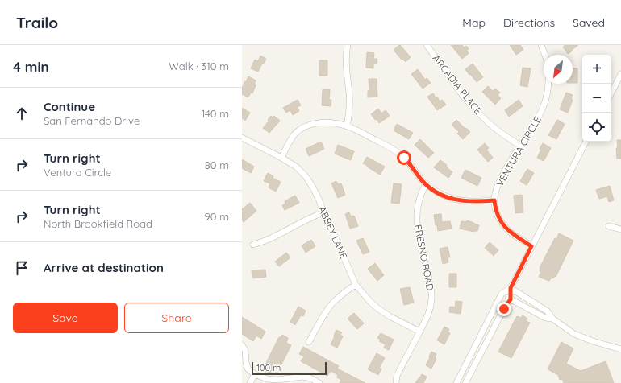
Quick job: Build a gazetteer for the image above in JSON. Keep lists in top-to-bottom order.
{
  "streets": {
    "street": [
      "ARCADIA PLACE",
      "VENTURA CIRCLE",
      "ABBEY LANE",
      "FRESNO ROAD"
    ]
  },
  "crossings": [
    ["ARCADIA PLACE", "VENTURA CIRCLE"],
    ["ABBEY LANE", "FRESNO ROAD"]
  ],
  "scale_bar": "100 m",
  "north": "bottom left",
  "page": {
    "header": "Trailo",
    "nav": ["Map", "Directions", "Saved"],
    "heading": ["4 min", "Walk · 310 m"],
    "map_buttons": ["+", "−"],
    "list": [
      ["Continue", "San Fernando Drive", "140 m"],
      ["Turn right", "Ventura Circle", "80 m"],
      ["Turn right", "North Brookfield Road", "90 m"],
      "Arrive at destination"
    ],
    "buttons": ["Save", "Share"],
    "scale": "100 m"
  }
}
